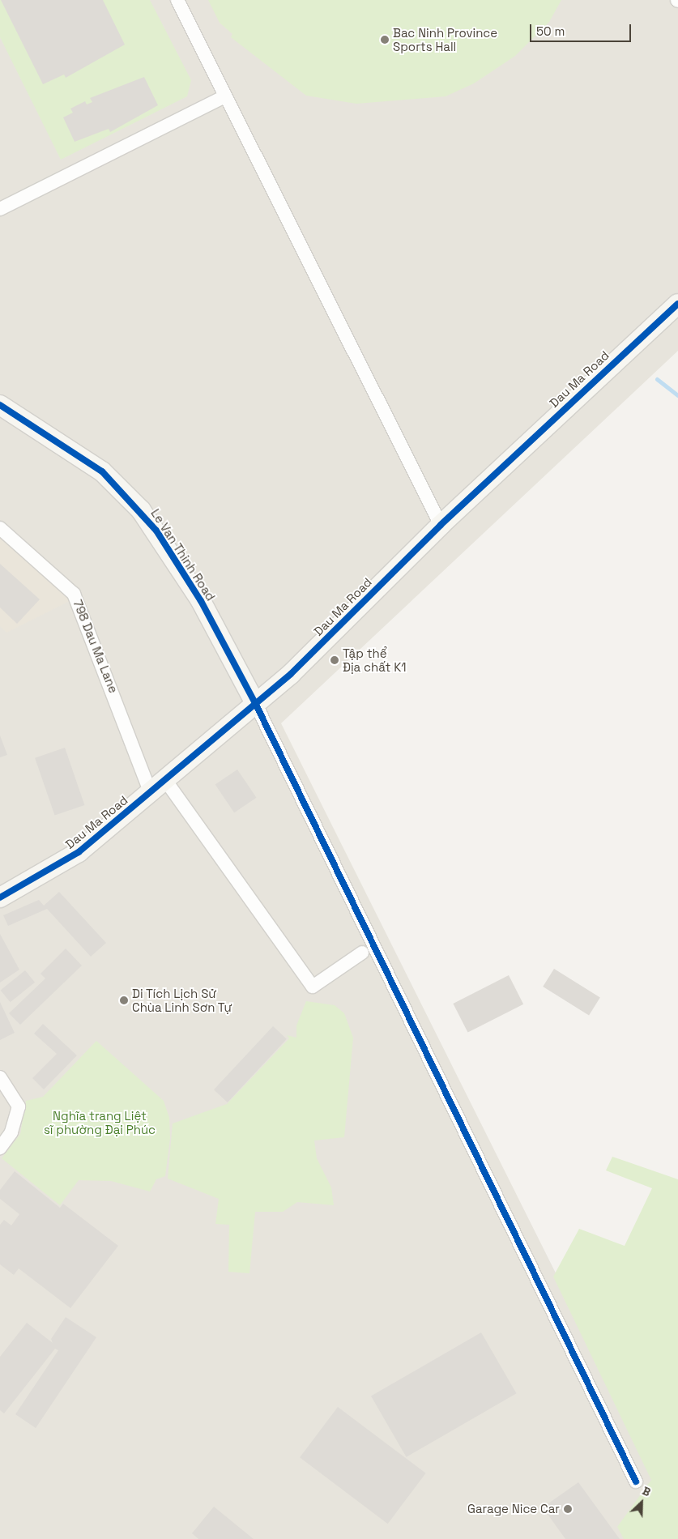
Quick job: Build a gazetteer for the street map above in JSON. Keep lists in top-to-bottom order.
{
  "streets": {
    "street": ["Dau Ma Road", "Le Van Thinh Road", "798 Dau Ma Lane"]
  },
  "crossings": [
    ["Dau Ma Road", "Le Van Thinh Road"],
    ["Dau Ma Road", "798 Dau Ma Lane"]
  ],
  "parks": ["Nghĩa trang Liệt sĩ phường Đại Phúc"],
  "places": [
    "Bac Ninh Province Sports Hall",
    "Tập thể Địa chất K1",
    "Di Tích Lịch Sử Chùa Linh Sơn Tự",
    "Garage Nice Car"
  ],
  "scale_bar": "50 m",
  "north": "top right"
}
